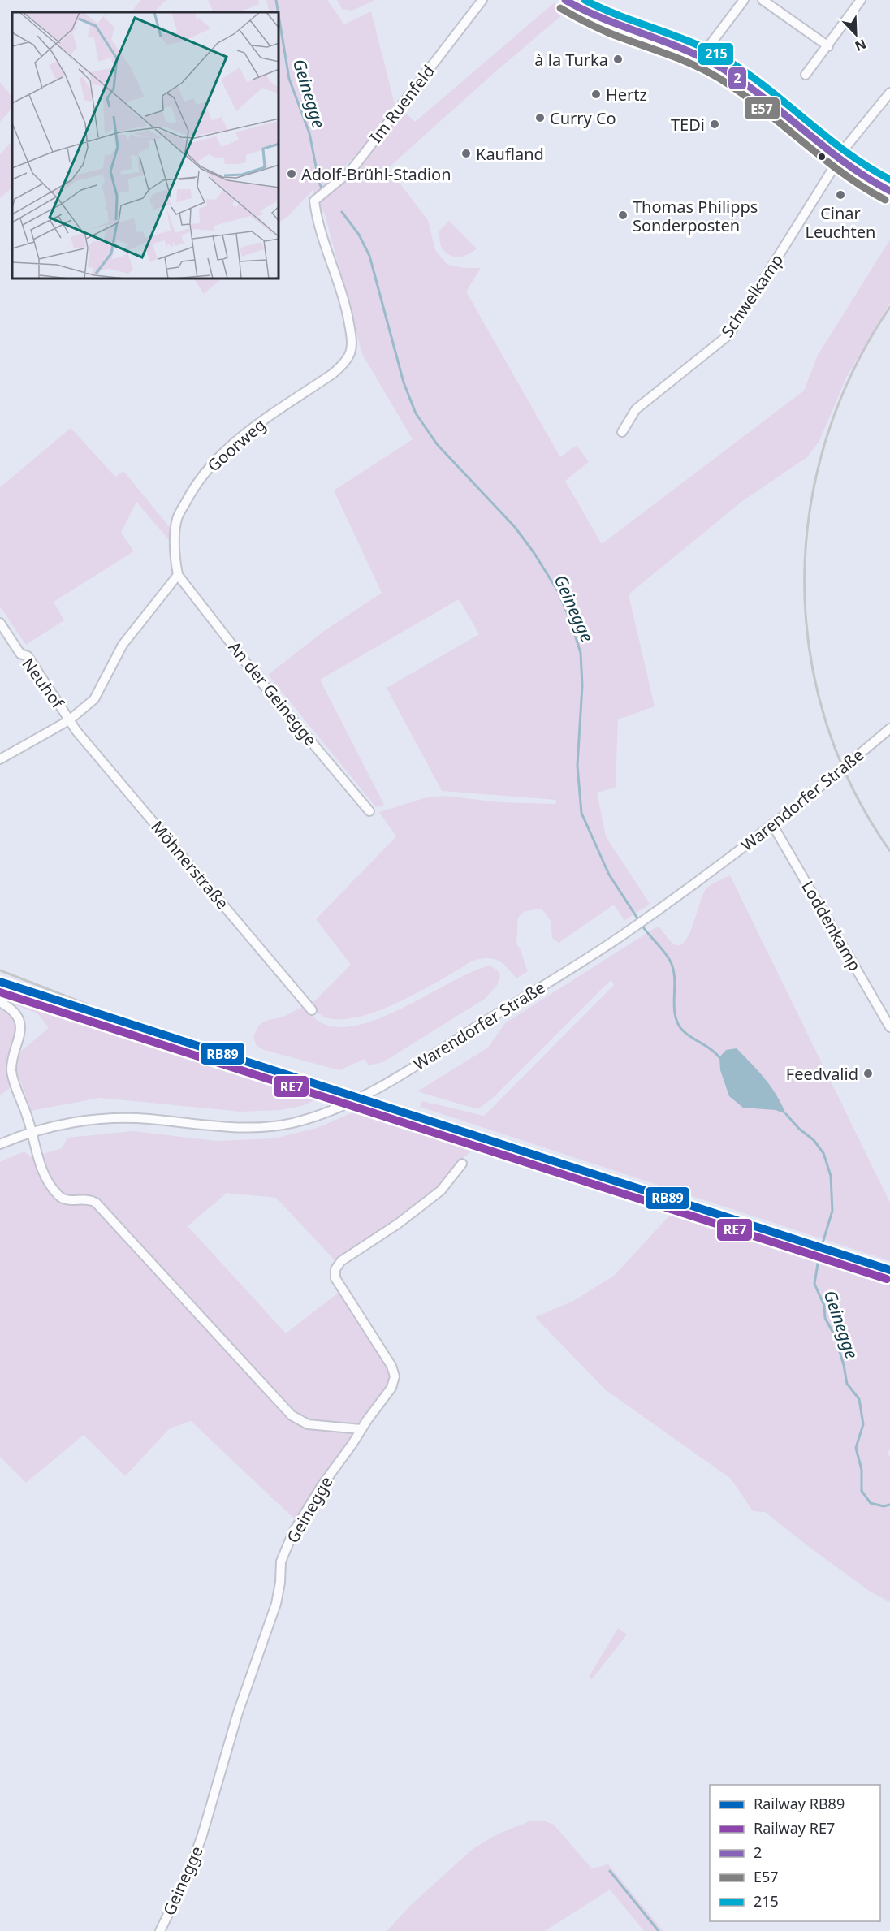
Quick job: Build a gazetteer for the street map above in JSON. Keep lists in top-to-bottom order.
{
  "streets": {
    "street": [
      "Im Ruenfeld",
      "Schwelkamp",
      "Goorweg",
      "Neuhof",
      "An der Geinegge",
      "Warendorfer Straße",
      "Möhnerstraße",
      "Loddenkamp",
      "Geinegge"
    ]
  },
  "crossings": [
    ["Im Ruenfeld", "Goorweg"],
    ["Goorweg", "An der Geinegge"],
    ["Neuhof", "Möhnerstraße"],
    ["Warendorfer Straße", "Loddenkamp"]
  ],
  "water": ["Geinegge"],
  "places": [
    "à la Turka",
    "Hertz",
    "Curry Co",
    "TEDi",
    "Kaufland",
    "Adolf-Brühl-Stadion",
    "Cinar Leuchten",
    "Thomas Philipps Sonderposten",
    "Feedvalid"
  ],
  "lines": [
    "transit line 2",
    "transit line 215",
    "transit line E57",
    "rail line RB89",
    "rail line RE7"
  ],
  "legend": [
    "Railway RB89",
    "Railway RE7",
    "2",
    "E57",
    "215"
  ],
  "north": "bottom right"
}
